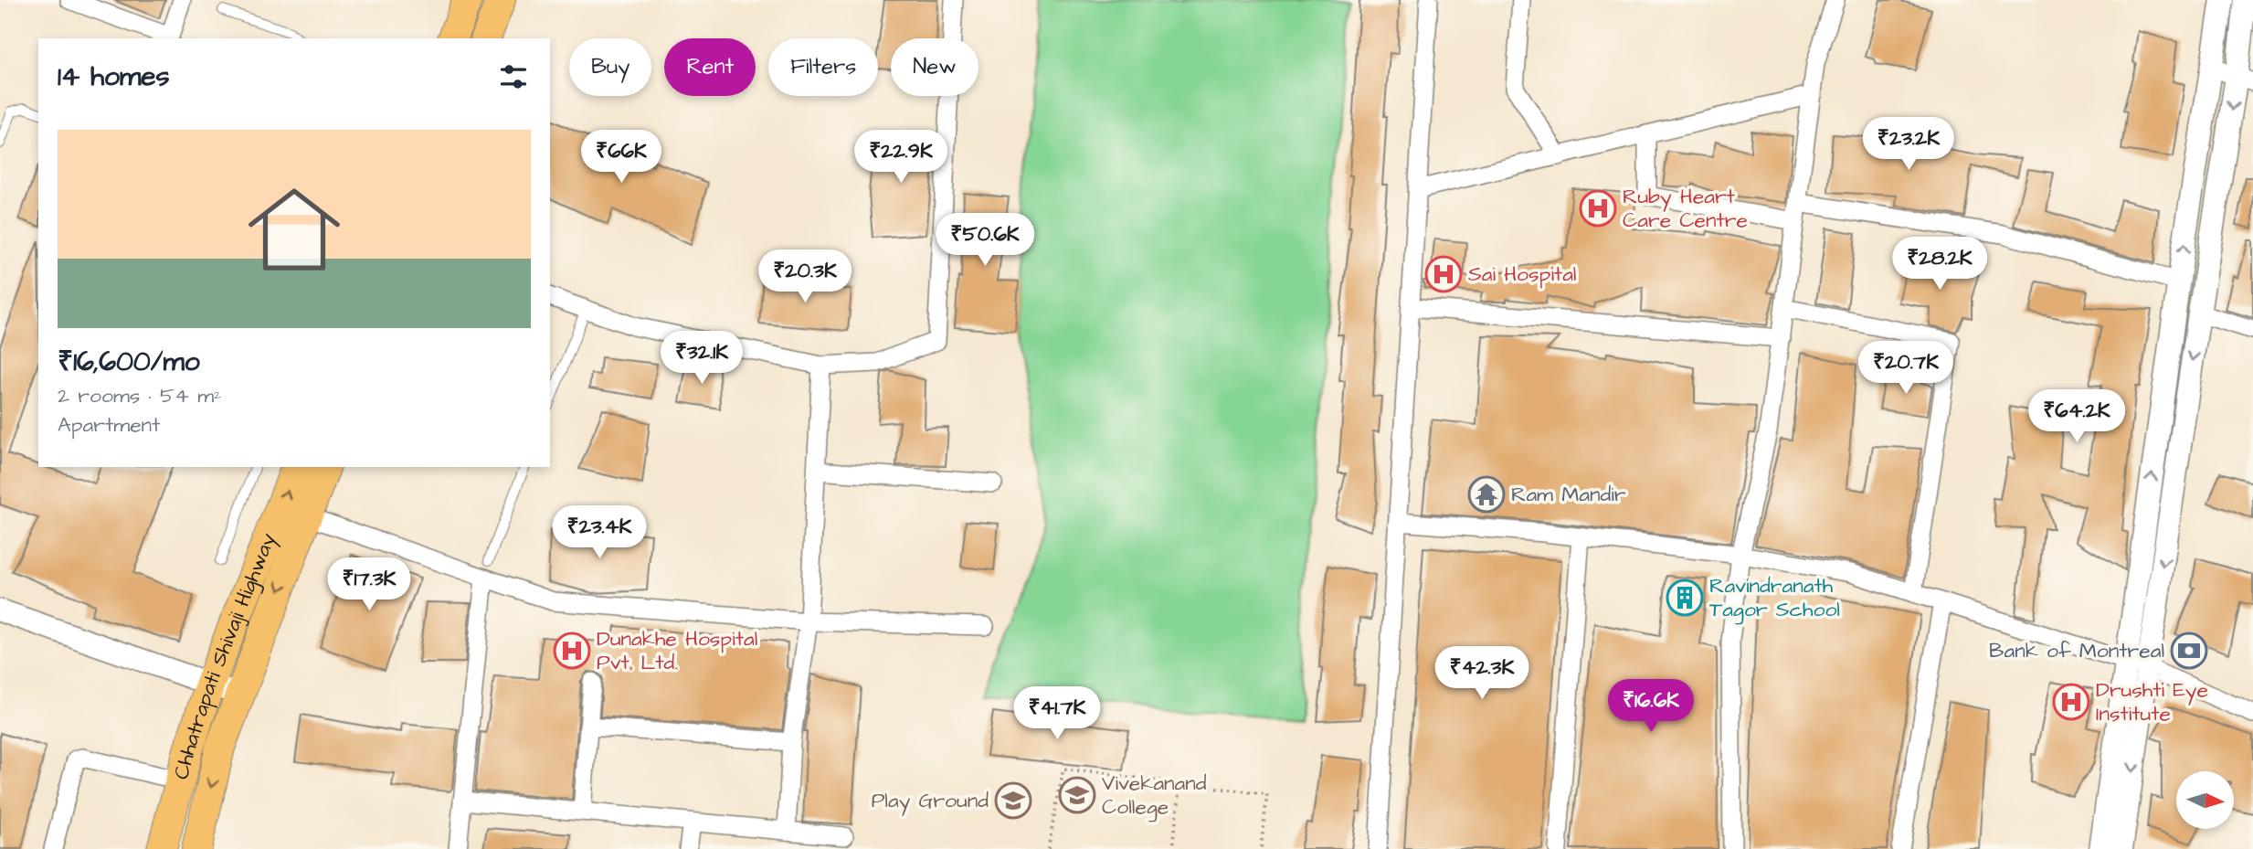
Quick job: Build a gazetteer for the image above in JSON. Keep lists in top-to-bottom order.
{
  "streets": {
    "highway": ["Chhatrapati Shivaji Highway"]
  },
  "places": {
    "hospital": [
      "Ruby Heart Care Centre",
      "Sai Hospital",
      "Dunakhe Hospital Pvt. Ltd.",
      "Drushti Eye Institute"
    ],
    "temple": ["Ram Mandir"],
    "building": ["Ravindranath Tagor School"],
    "bank": ["Bank of Montreal"],
    "school or university": ["Vivekanand College", "Play Ground"]
  },
  "north": "right",
  "page": {
    "chip": [
      "Buy",
      "Rent",
      "Filters",
      "New"
    ],
    "heading": "14 homes",
    "list": [
      {
        "name": "₹16,600/mo",
        "note": "2 rooms · 54 m² · Apartment"
      }
    ],
    "price": [
      "₹23.2K",
      "₹66K",
      "₹22.9K",
      "₹50.6K",
      "₹28.2K",
      "₹20.3K",
      "₹32.1K",
      "₹20.7K",
      "₹64.2K",
      "₹23.4K",
      "₹17.3K",
      "₹42.3K",
      "₹16.6K",
      "₹41.7K"
    ]
  }
}
